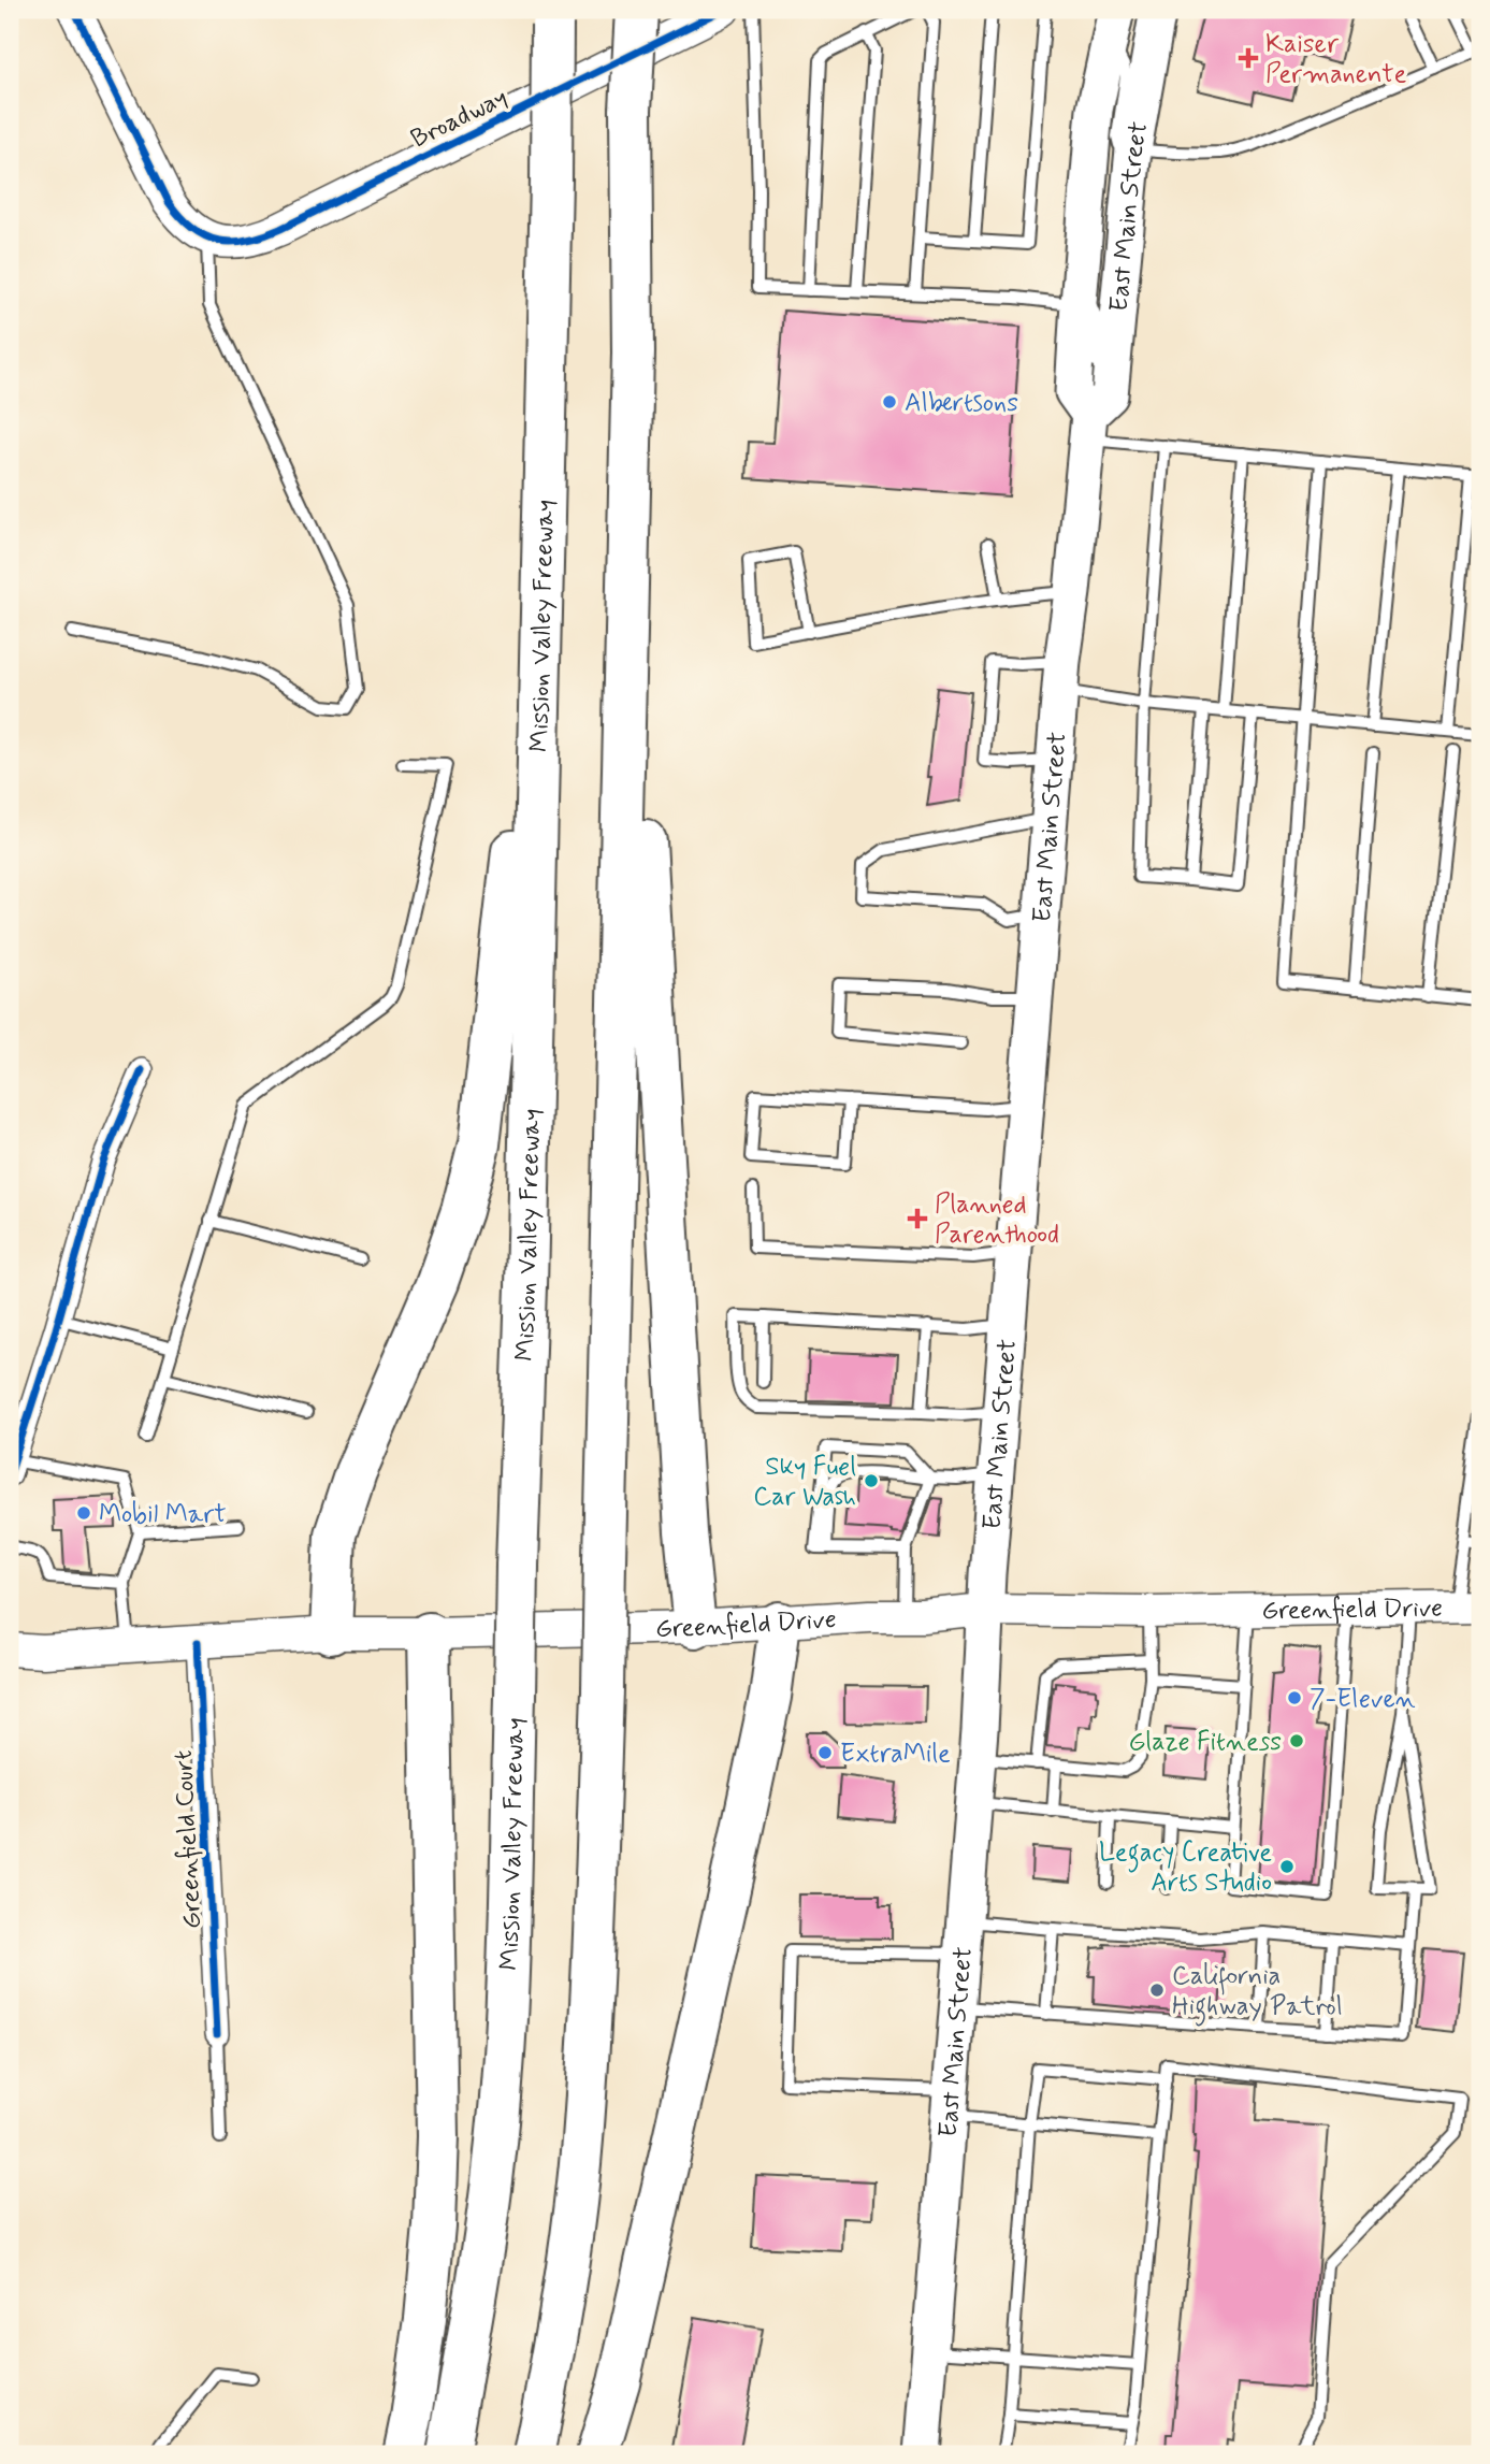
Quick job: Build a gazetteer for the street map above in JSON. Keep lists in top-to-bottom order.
{
  "streets": {
    "highway": ["Mission Valley Freeway"],
    "main road": ["Broadway", "East Main Street", "Greenfield Drive"],
    "street": ["Greenfield Court"]
  },
  "crossings": [
    ["East Main Street", "Greenfield Drive"],
    ["Greenfield Drive", "Greenfield Court"]
  ],
  "places": {
    "health": ["Kaiser Permanente", "Planned Parenthood"],
    "other": [
      "Albertsons",
      "Sky Fuel Car Wash",
      "Mobil Mart",
      "7-Eleven",
      "Glaze Fitness",
      "ExtraMile",
      "Legacy Creative Arts Studio",
      "California Highway Patrol"
    ]
  }
}
